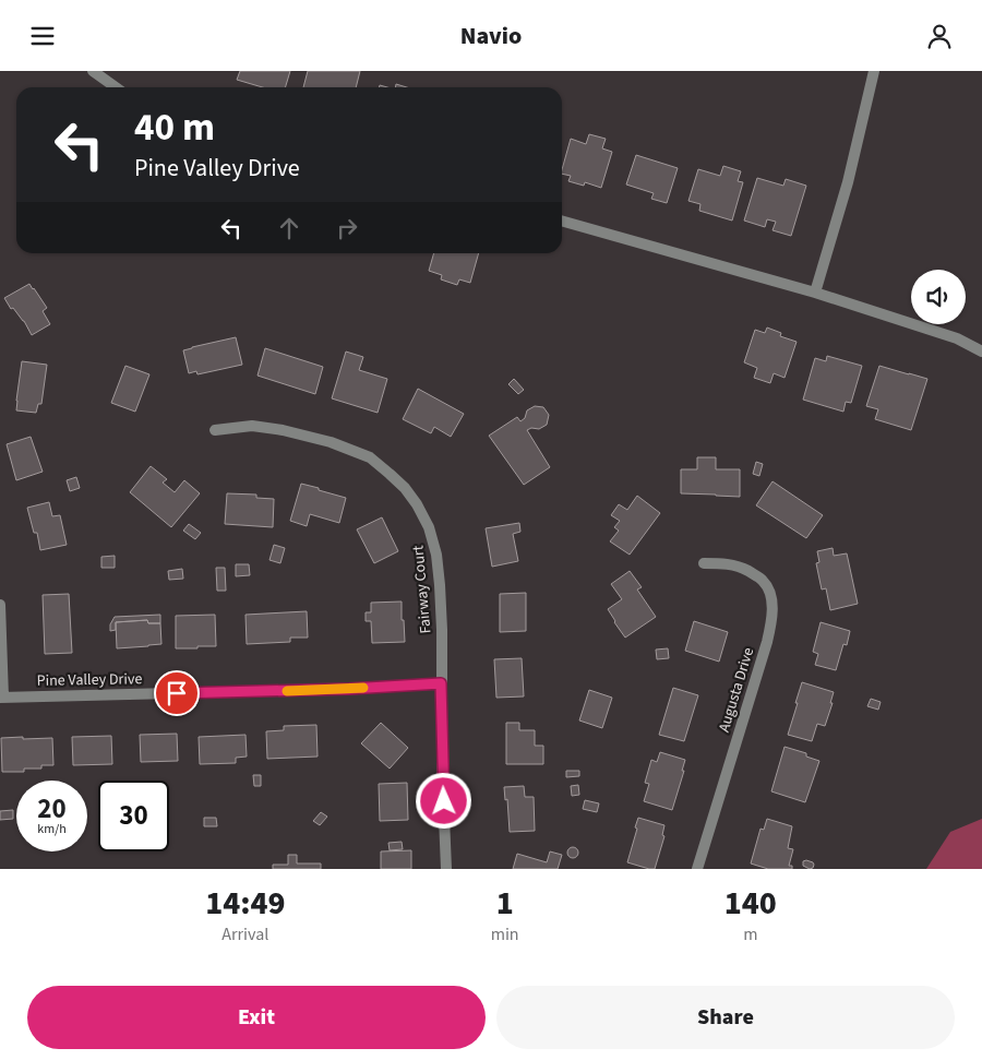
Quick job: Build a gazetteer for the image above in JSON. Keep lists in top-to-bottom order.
{
  "streets": {
    "street": ["Fairway Court", "Pine Valley Drive", "Augusta Drive"]
  },
  "crossings": [
    ["Fairway Court", "Pine Valley Drive"]
  ],
  "page": {
    "header": "Navio",
    "turn": ["40 m", "Pine Valley Drive"],
    "speed": "20 km/h",
    "limit": "30",
    "eta": [
      "14:49",
      "Arrival",
      "1",
      "min",
      "140",
      "m"
    ],
    "buttons": ["Exit", "Share"]
  }
}
